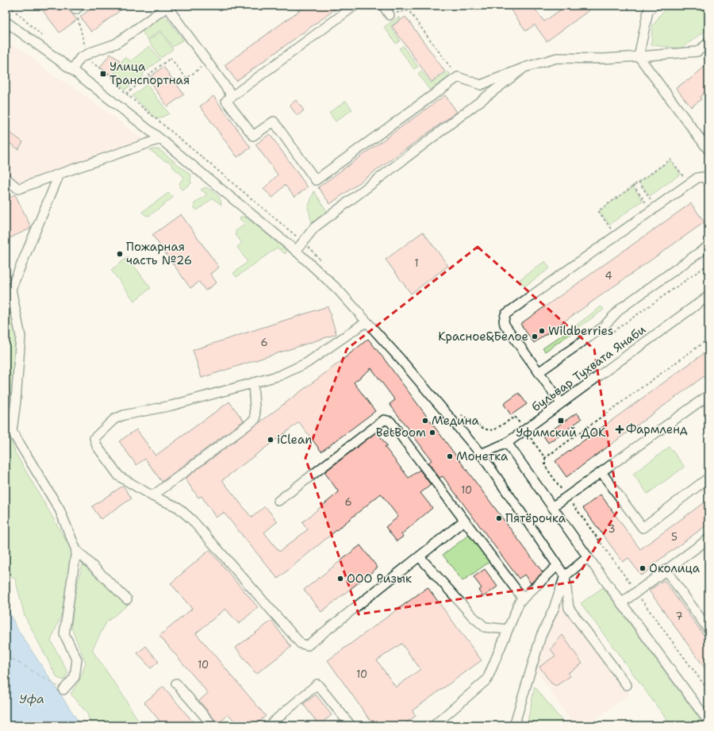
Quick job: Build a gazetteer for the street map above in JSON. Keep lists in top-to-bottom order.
{
  "streets": {
    "street": ["бульвар Тухвата Янаби"]
  },
  "water": ["Уфа"],
  "places": {
    "transit": ["Улица Транспортная", "Уфимский ДОК"],
    "other": [
      "Пожарная часть №26",
      "Wildberries",
      "Красное&Белое",
      "Медина",
      "BetBoom",
      "iClean",
      "Монетка",
      "Пятёрочка",
      "Околица",
      "ООО Ризык"
    ],
    "health": ["Фармленд"]
  },
  "house_numbers": [
    "1",
    "4",
    "6",
    "10",
    "6",
    "3",
    "5",
    "7",
    "10",
    "10"
  ]
}
